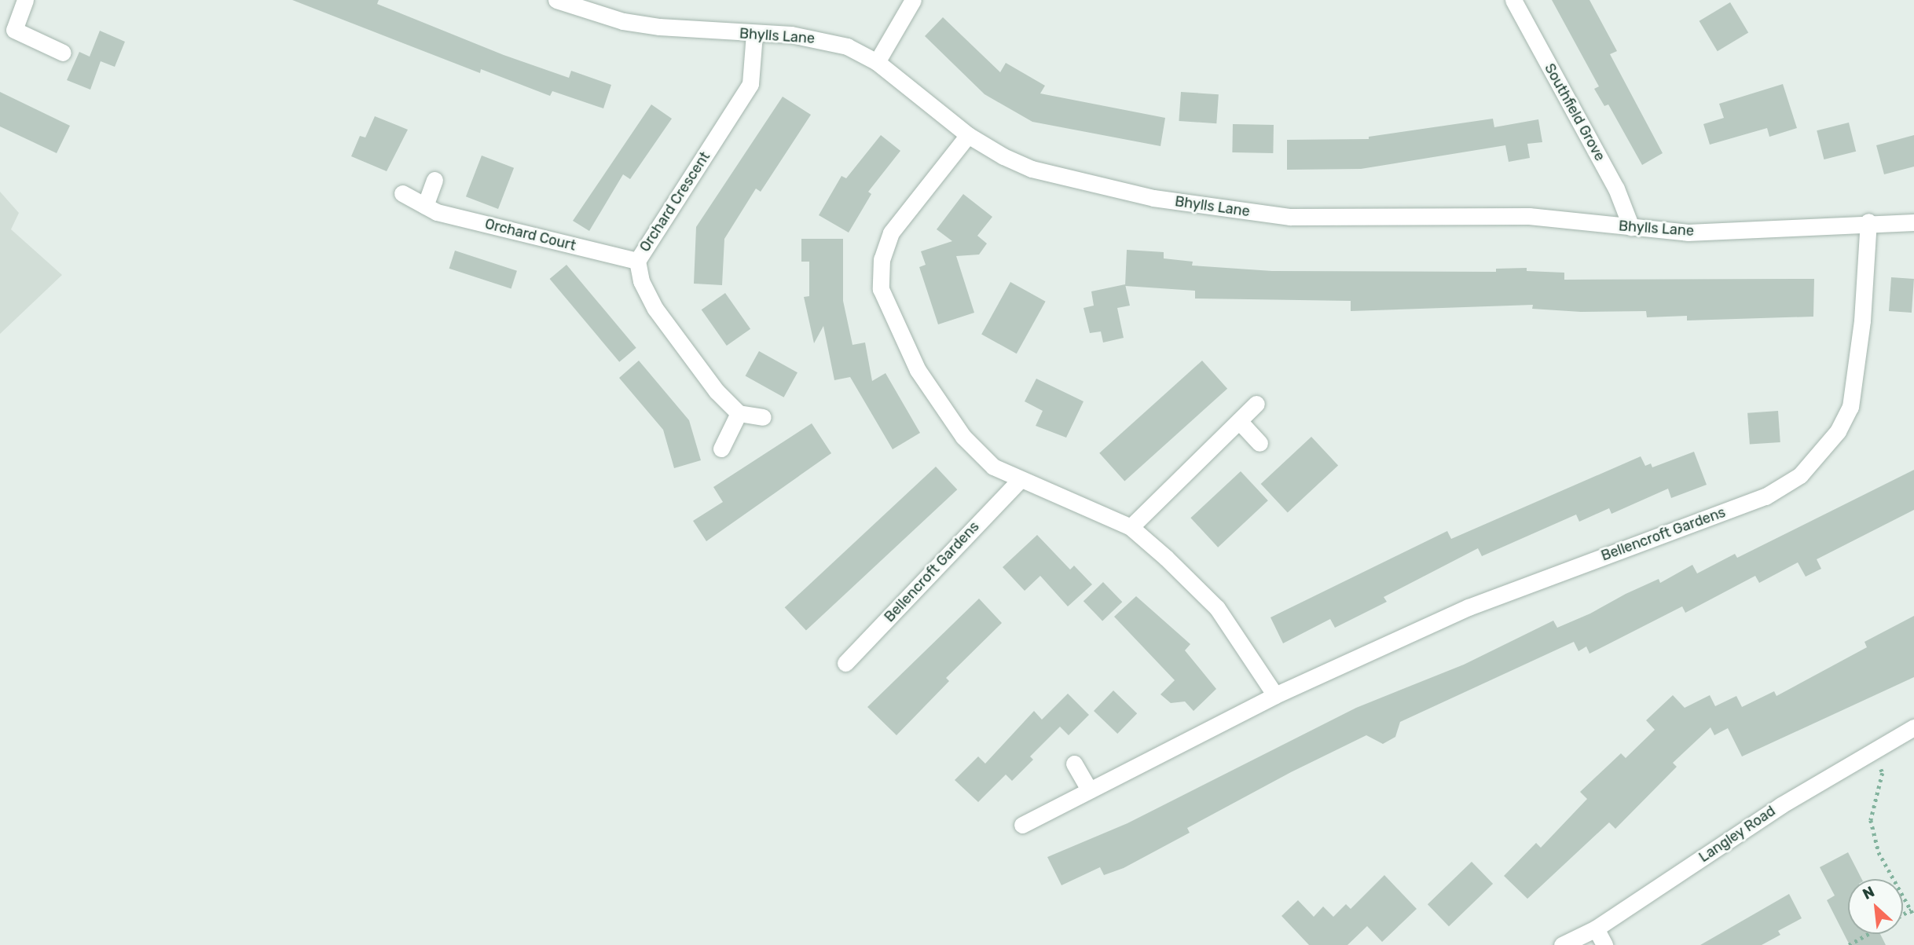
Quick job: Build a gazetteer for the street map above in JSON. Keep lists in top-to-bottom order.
{
  "streets": {
    "street": [
      "Bhylls Lane",
      "Southfield Grove",
      "Orchard Crescent",
      "Orchard Court",
      "Bellencroft Gardens",
      "Langley Road"
    ]
  },
  "crossings": [
    ["Bhylls Lane", "Southfield Grove"],
    ["Bhylls Lane", "Orchard Crescent"],
    ["Bhylls Lane", "Bellencroft Gardens"],
    ["Orchard Crescent", "Orchard Court"]
  ],
  "north": "top left"
}
